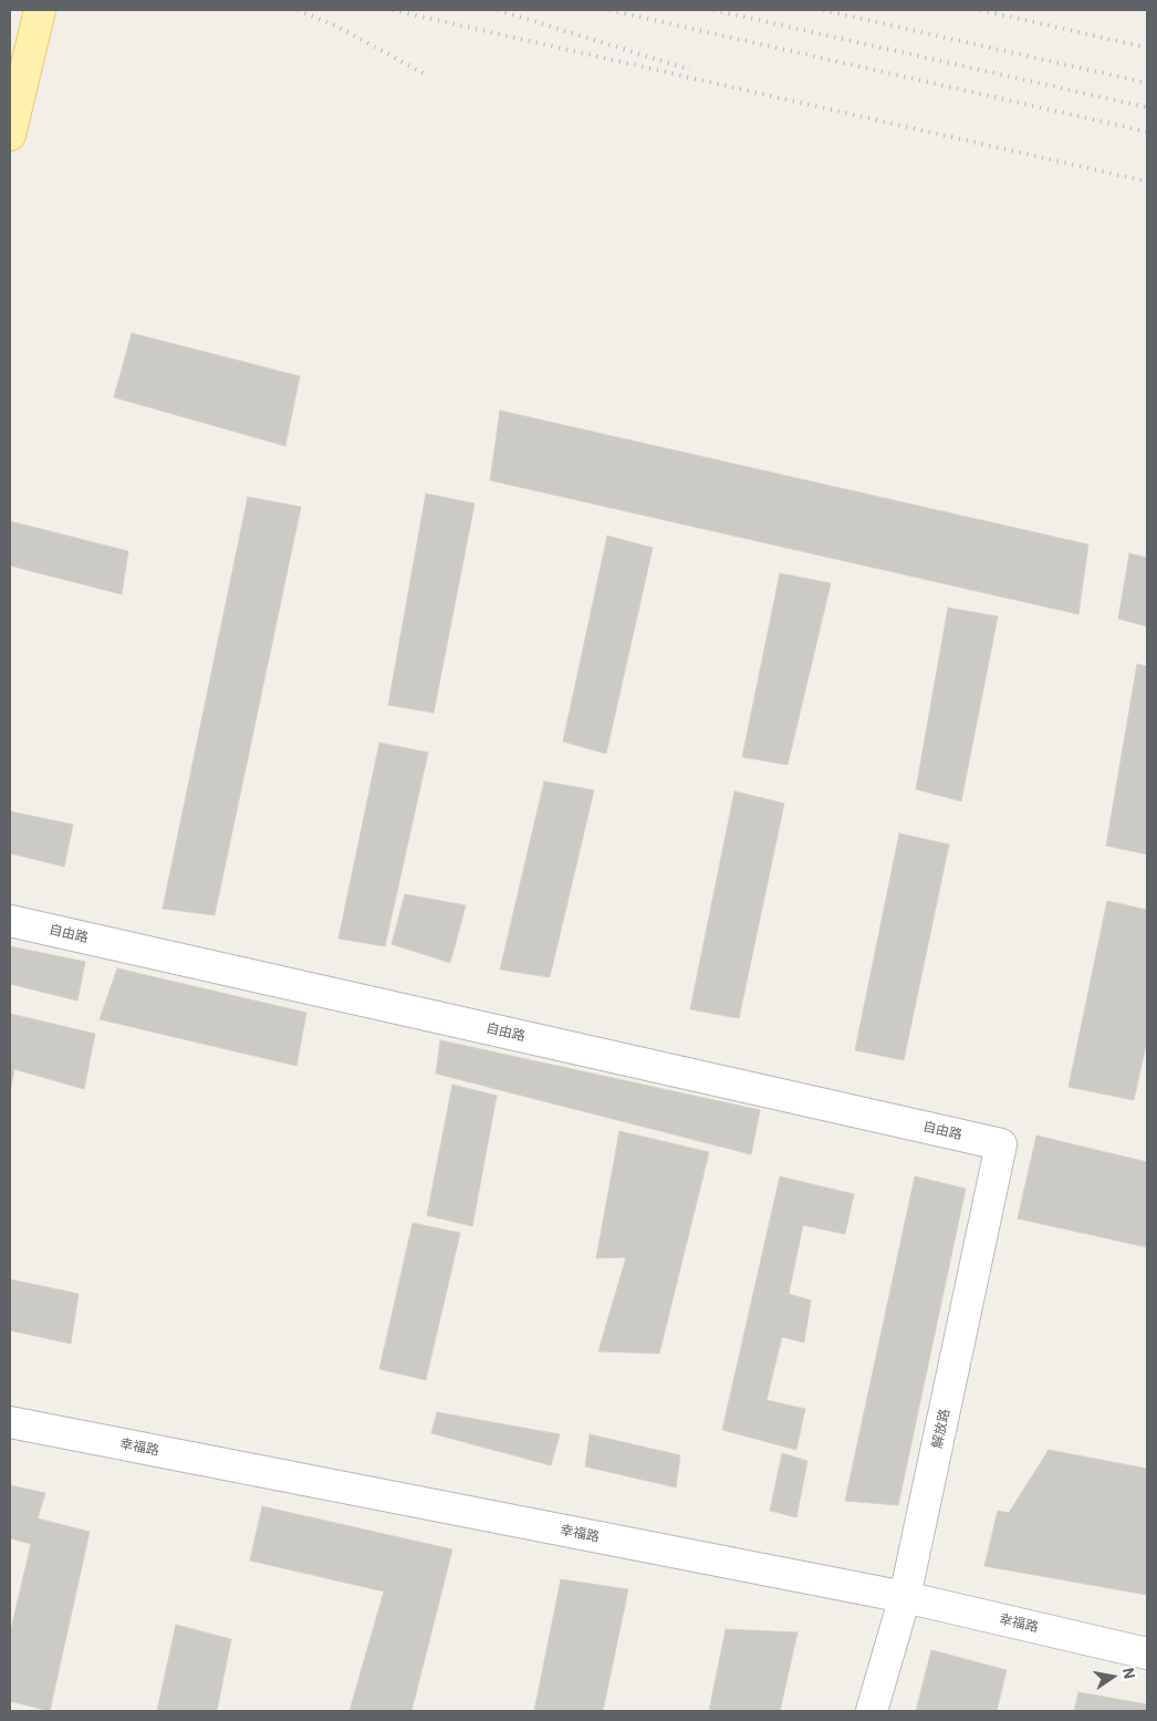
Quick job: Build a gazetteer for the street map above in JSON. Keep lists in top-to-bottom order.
{
  "streets": {
    "street": ["自由路", "解放路", "幸福路"]
  },
  "crossings": [
    ["自由路", "解放路"],
    ["解放路", "幸福路"]
  ],
  "north": "right"
}
